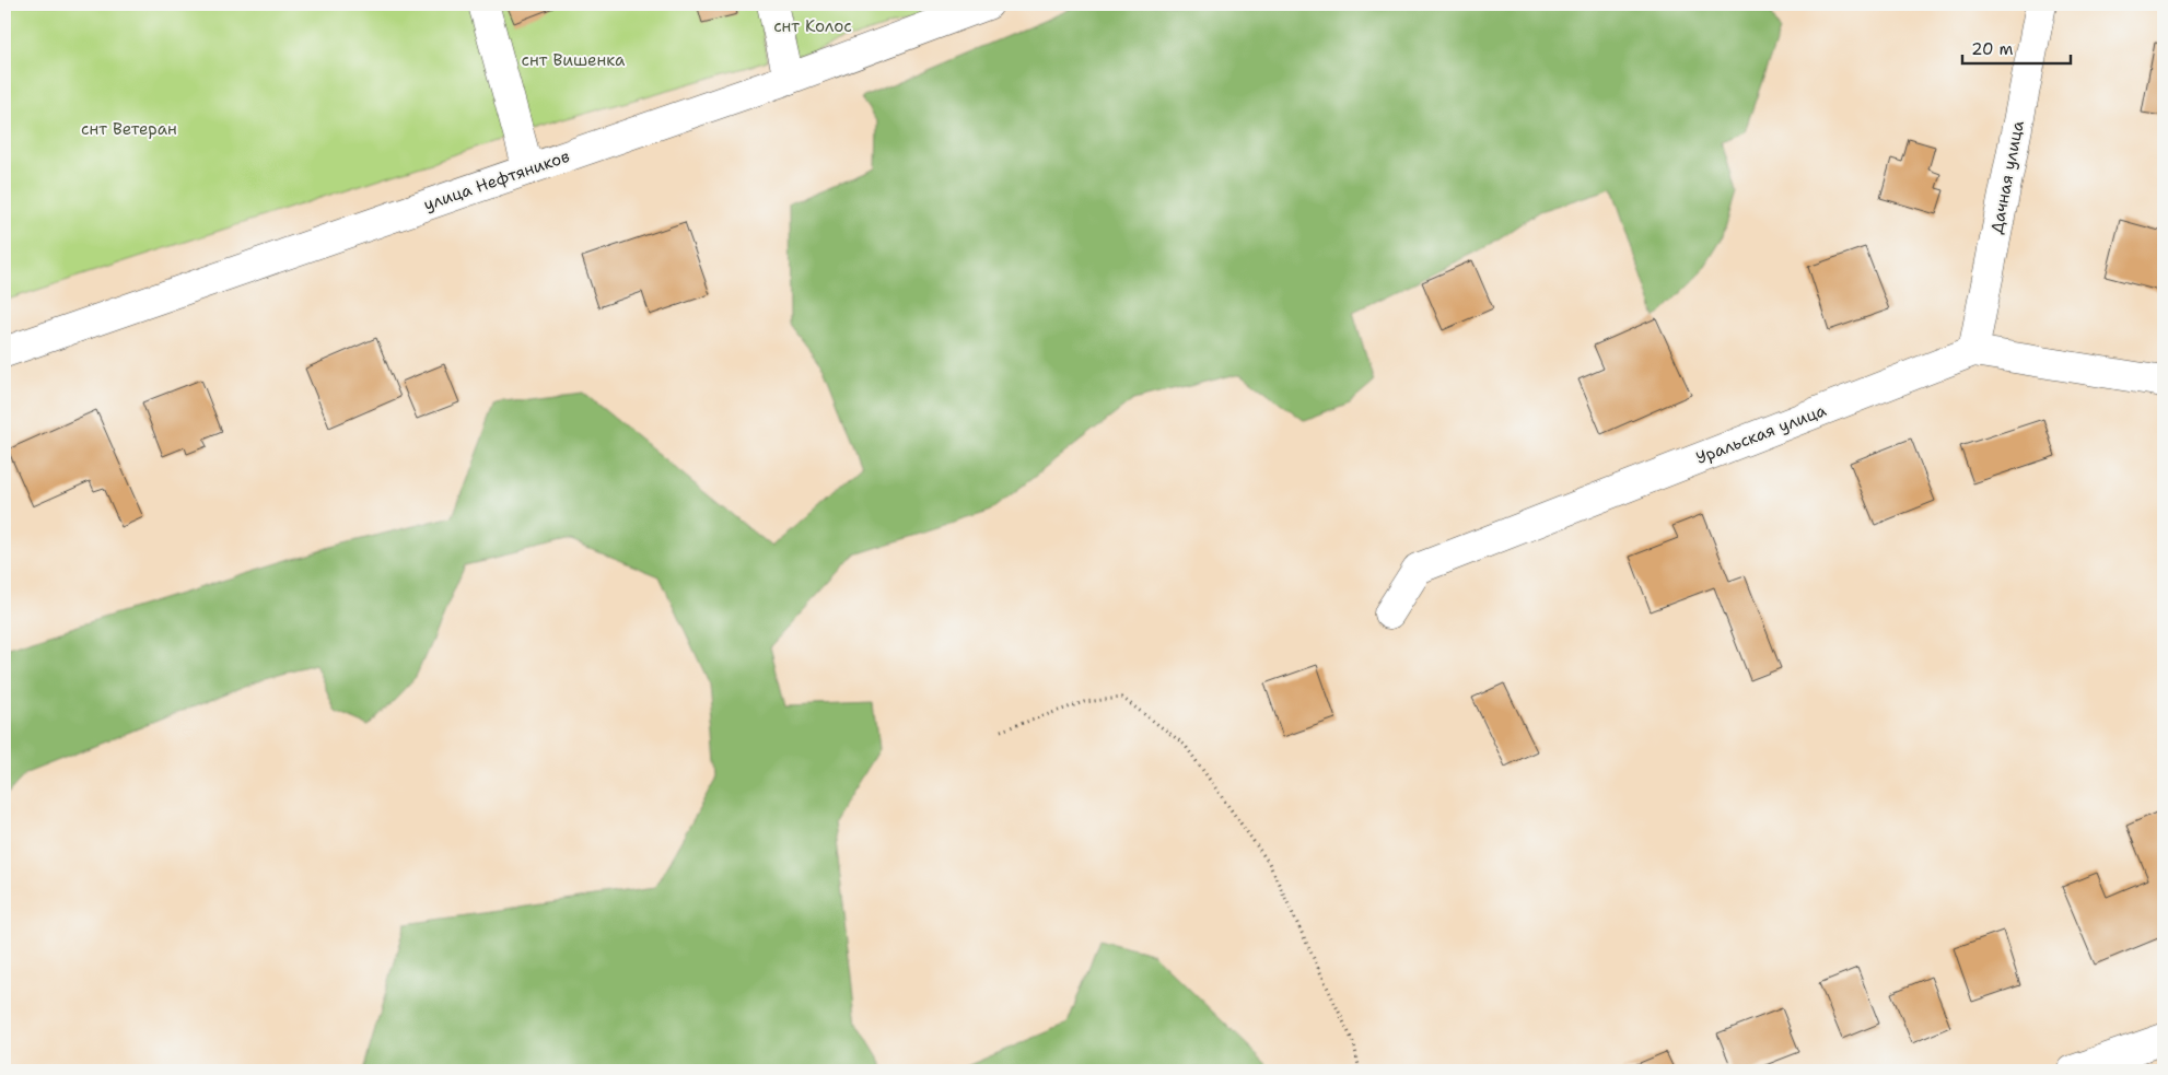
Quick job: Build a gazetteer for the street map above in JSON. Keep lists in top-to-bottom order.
{
  "streets": {
    "street": ["Дачная улица", "улица Нефтяников", "Уральская улица"]
  },
  "crossings": [
    ["Дачная улица", "Уральская улица"]
  ],
  "parks": ["снт Колос", "снт Вишенка", "снт Ветеран"],
  "scale_bar": "20 m"
}
